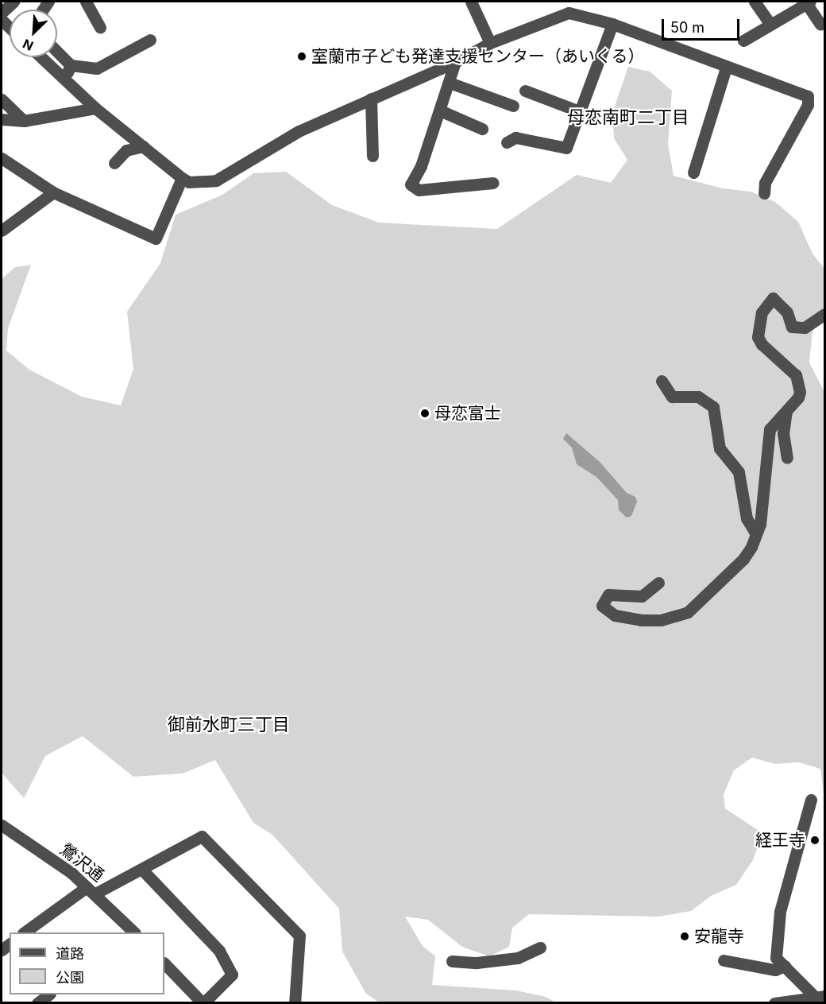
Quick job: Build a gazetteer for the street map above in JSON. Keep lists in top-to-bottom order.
{
  "streets": {
    "street": ["鶯沢通"]
  },
  "districts": ["母恋南町二丁目", "御前水町三丁目"],
  "places": [
    "室蘭市子ども発達支援センター（あいくる）",
    "母恋富士",
    "経王寺",
    "安龍寺"
  ],
  "legend": ["道路", "公園"],
  "scale_bar": "50 m",
  "north": "bottom left"
}
